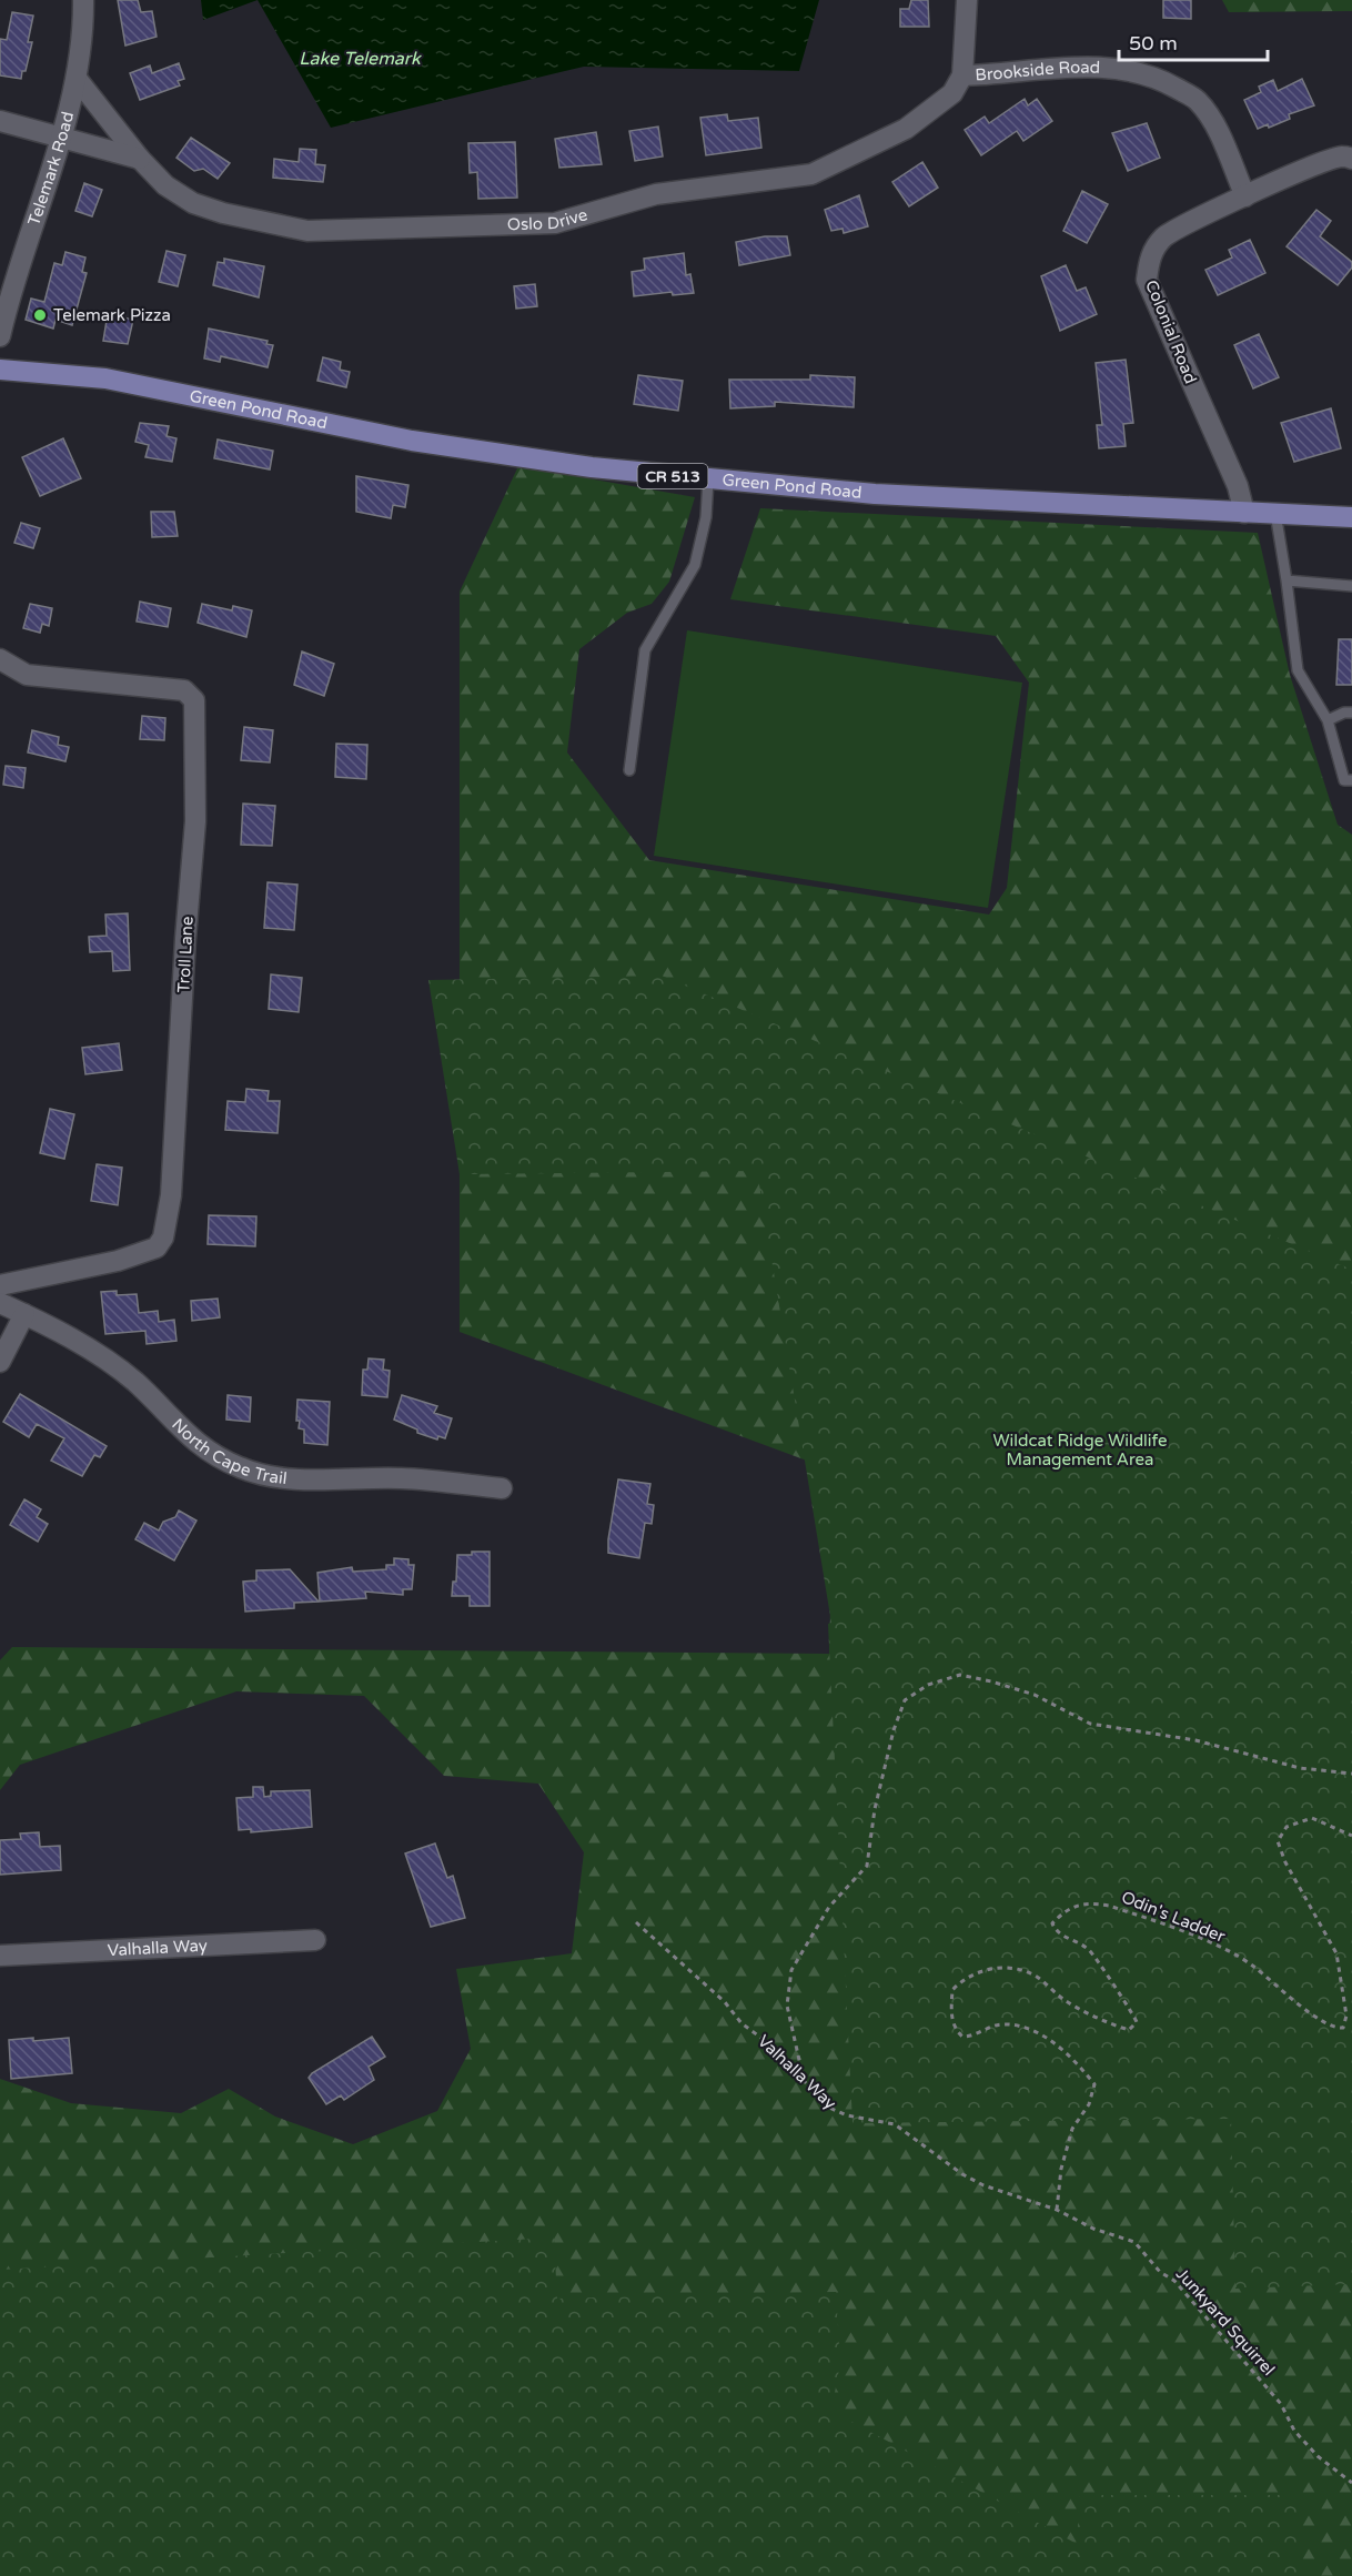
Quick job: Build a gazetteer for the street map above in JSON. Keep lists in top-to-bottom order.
{
  "streets": {
    "main road": ["Green Pond Road", "CR 513"],
    "street": [
      "Brookside Road",
      "Telemark Road",
      "Oslo Drive",
      "Colonial Road",
      "Troll Lane",
      "North Cape Trail",
      "Valhalla Way"
    ],
    "path": ["Odin's Ladder", "Junkyard Squirrel"]
  },
  "crossings": [
    ["Brookside Road", "Oslo Drive"],
    ["Brookside Road", "Colonial Road"],
    ["Telemark Road", "Oslo Drive"],
    ["Colonial Road", "Green Pond Road"],
    ["Odin's Ladder", "Valhalla Way"],
    ["Odin's Ladder", "Junkyard Squirrel"],
    ["Valhalla Way", "Junkyard Squirrel"]
  ],
  "water": ["Lake Telemark"],
  "parks": ["Wildcat Ridge Wildlife Management Area"],
  "places": ["Telemark Pizza"],
  "scale_bar": "50 m"
}
